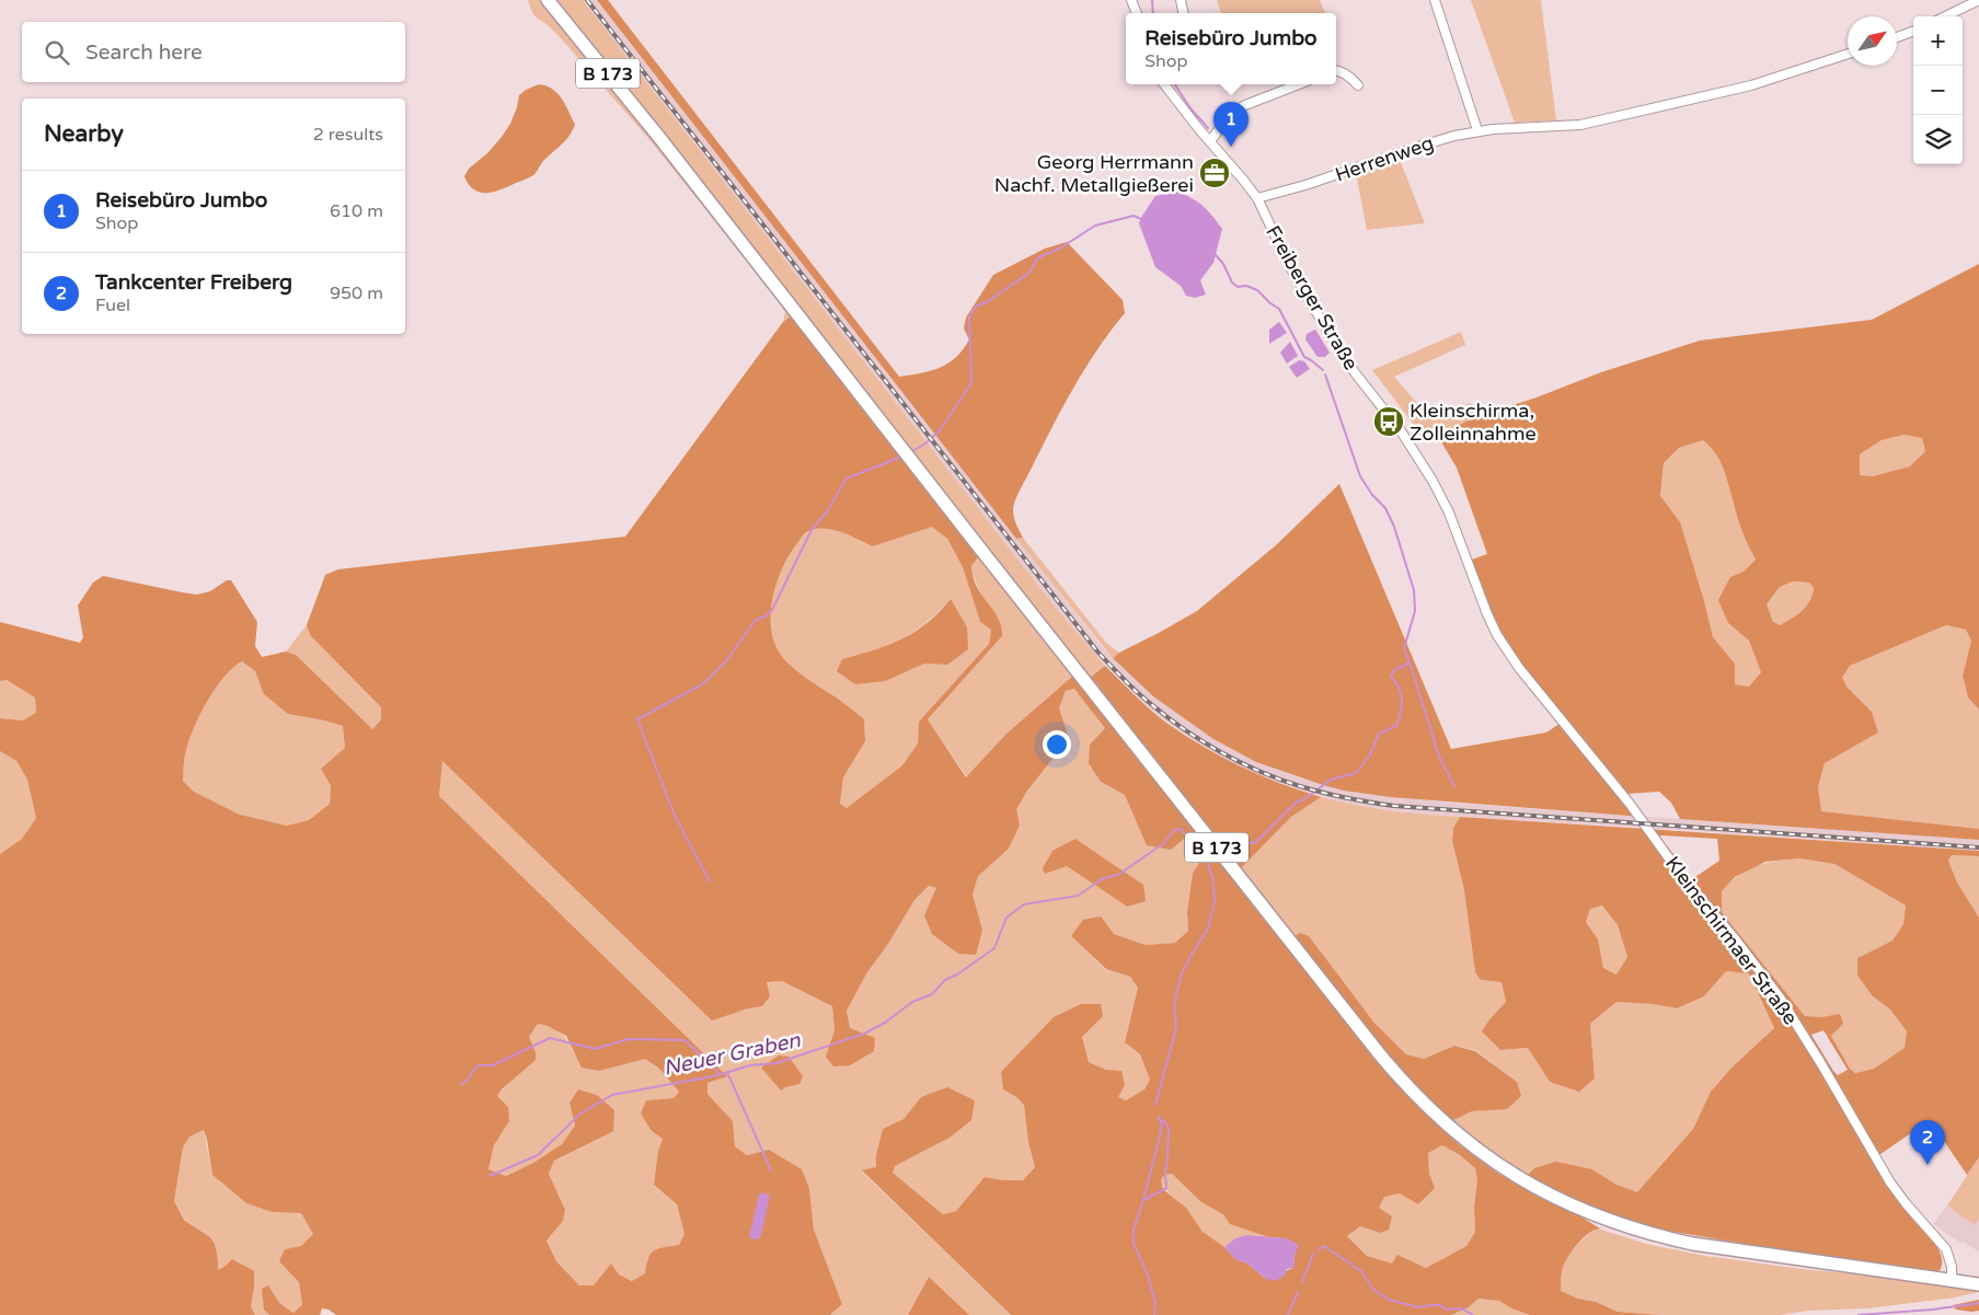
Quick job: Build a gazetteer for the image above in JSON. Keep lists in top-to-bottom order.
{
  "streets": {
    "main road": ["B 173"],
    "street": ["Herrenweg", "Freiberger Straße", "Kleinschirmaer Straße"]
  },
  "crossings": [
    ["B 173", "Kleinschirmaer Straße"],
    ["Herrenweg", "Freiberger Straße"],
    ["Freiberger Straße", "Kleinschirmaer Straße"]
  ],
  "water": ["Neuer Graben"],
  "places": {
    "office": ["Georg Herrmann Nachf. Metallgießerei"],
    "bus stop": ["Kleinschirma, Zolleinnahme"]
  },
  "north": "top right",
  "page": {
    "popup": ["Reisebüro Jumbo", "Shop"],
    "map_buttons": ["+", "−"],
    "search": "Search here",
    "heading": ["Nearby", "2 results"],
    "pins": ["1", "2"],
    "list": [
      {
        "mark": "1",
        "name": "Reisebüro Jumbo",
        "note": "Shop",
        "value": "610 m"
      },
      {
        "mark": "2",
        "name": "Tankcenter Freiberg",
        "note": "Fuel",
        "value": "950 m"
      }
    ]
  }
}
